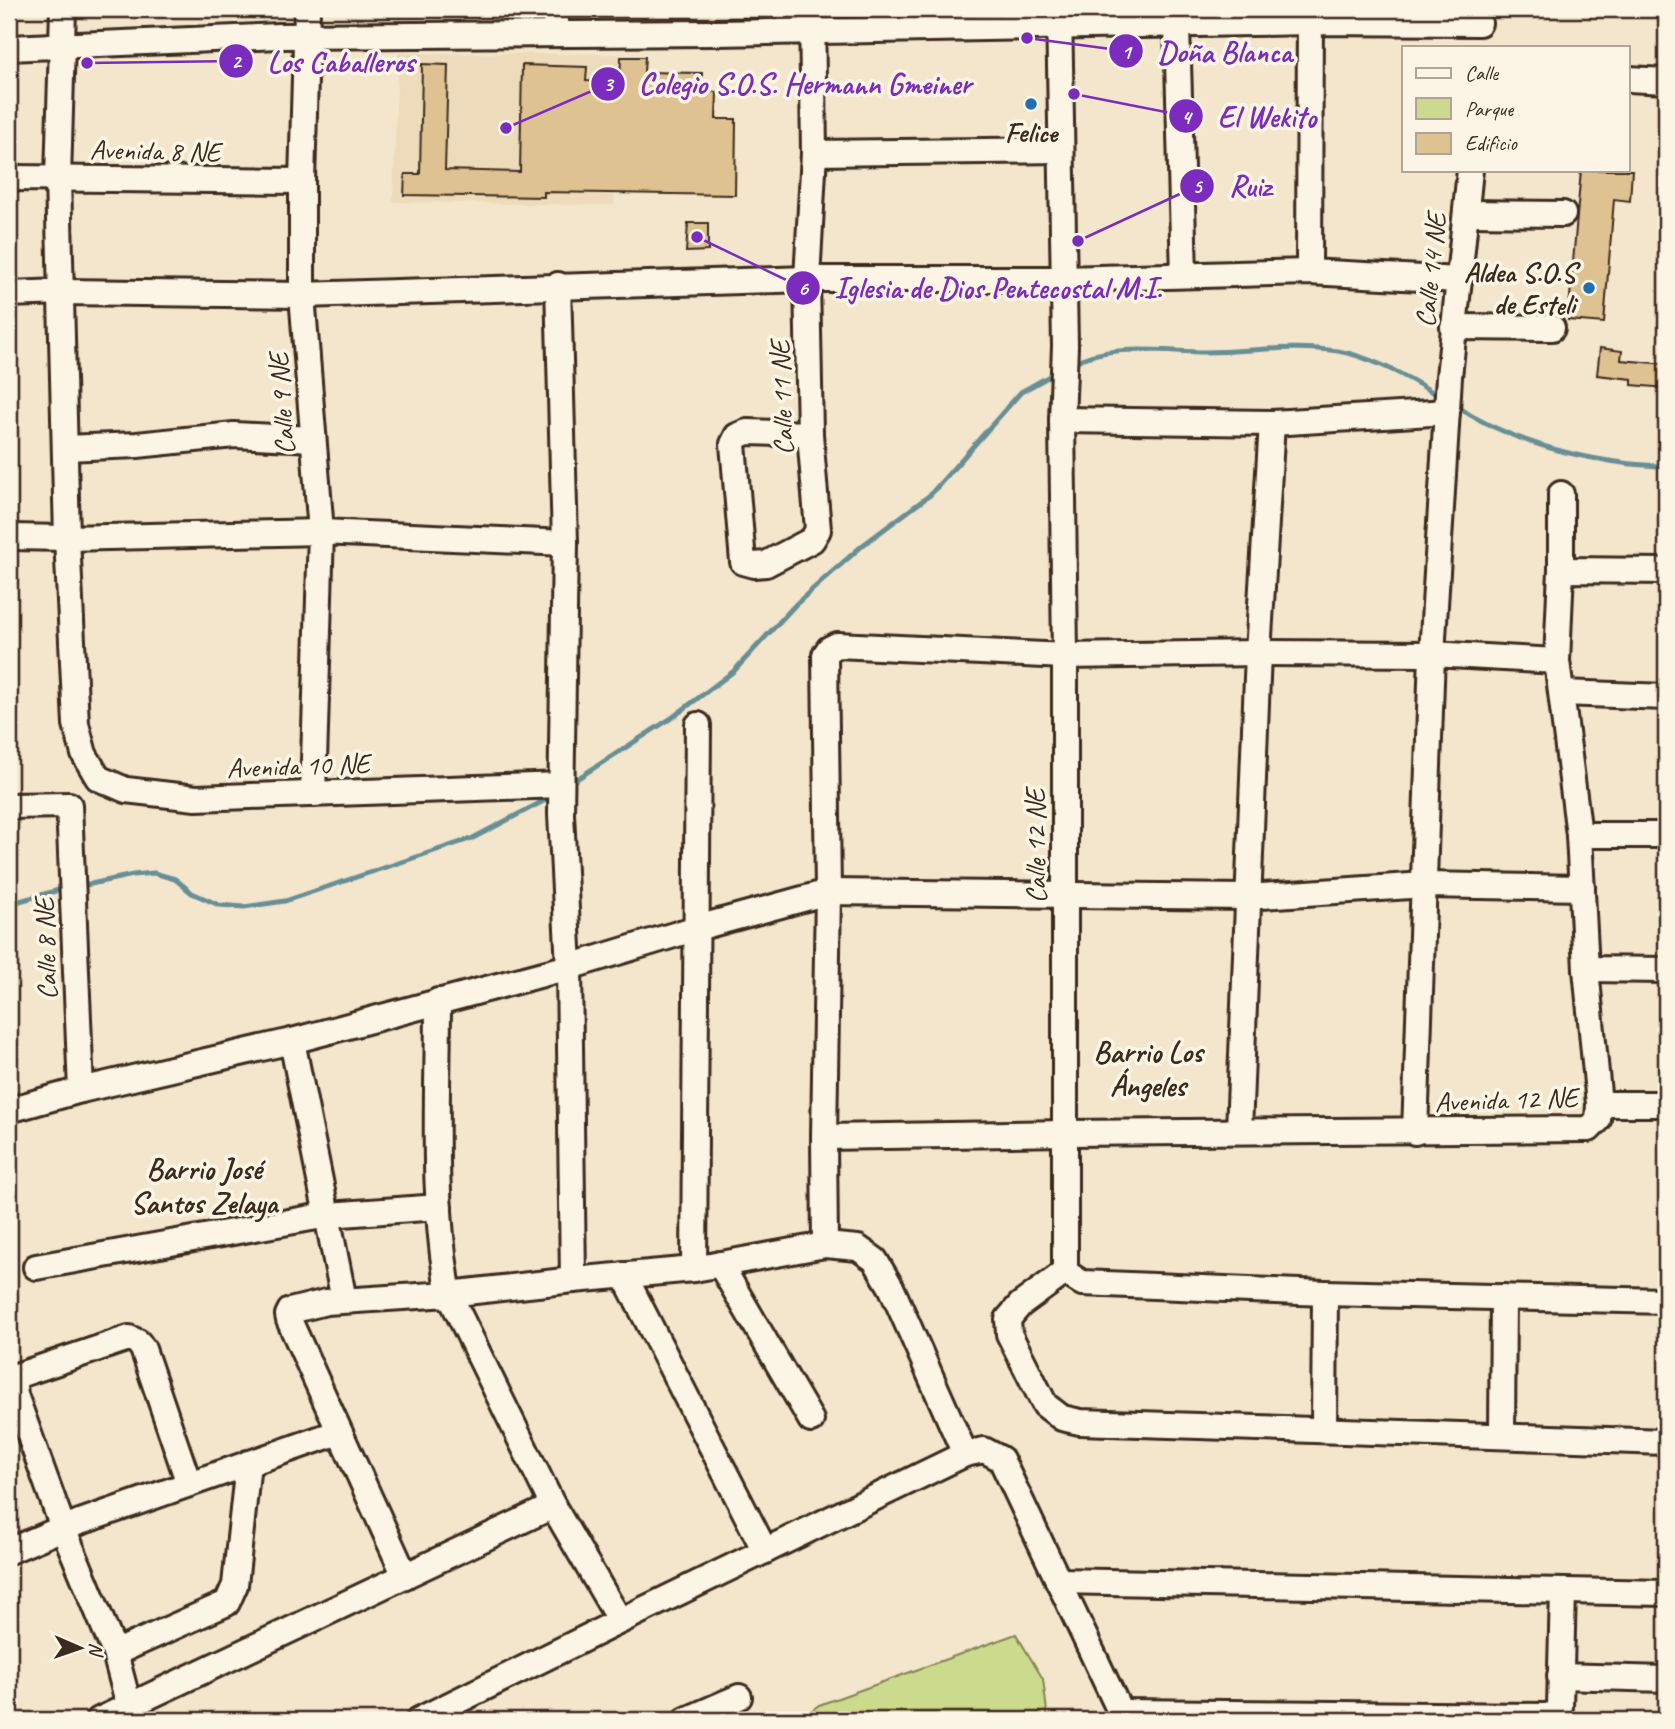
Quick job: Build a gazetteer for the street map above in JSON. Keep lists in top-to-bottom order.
{
  "streets": {
    "street": [
      "Avenida 8 NE",
      "Calle 14 NE",
      "Calle 11 NE",
      "Calle 9 NE",
      "Avenida 10 NE",
      "Calle 12 NE",
      "Calle 8 NE",
      "Avenida 12 NE"
    ]
  },
  "crossings": [
    ["Avenida 8 NE", "Calle 9 NE"],
    ["Calle 14 NE", "Avenida 12 NE"],
    ["Calle 9 NE", "Avenida 10 NE"]
  ],
  "districts": ["Barrio Los Ángeles", "Barrio José Santos Zelaya"],
  "places": [
    "Doña Blanca",
    "Los Caballeros",
    "El Wekito",
    "Felice",
    "Colegio S.O.S. Hermann Gmeiner",
    "Iglesia de Dios Pentecostal M.I.",
    "Ruiz",
    "Aldea S.O.S de Esteli"
  ],
  "legend": ["Calle", "Parque", "Edificio"],
  "north": "right"
}
